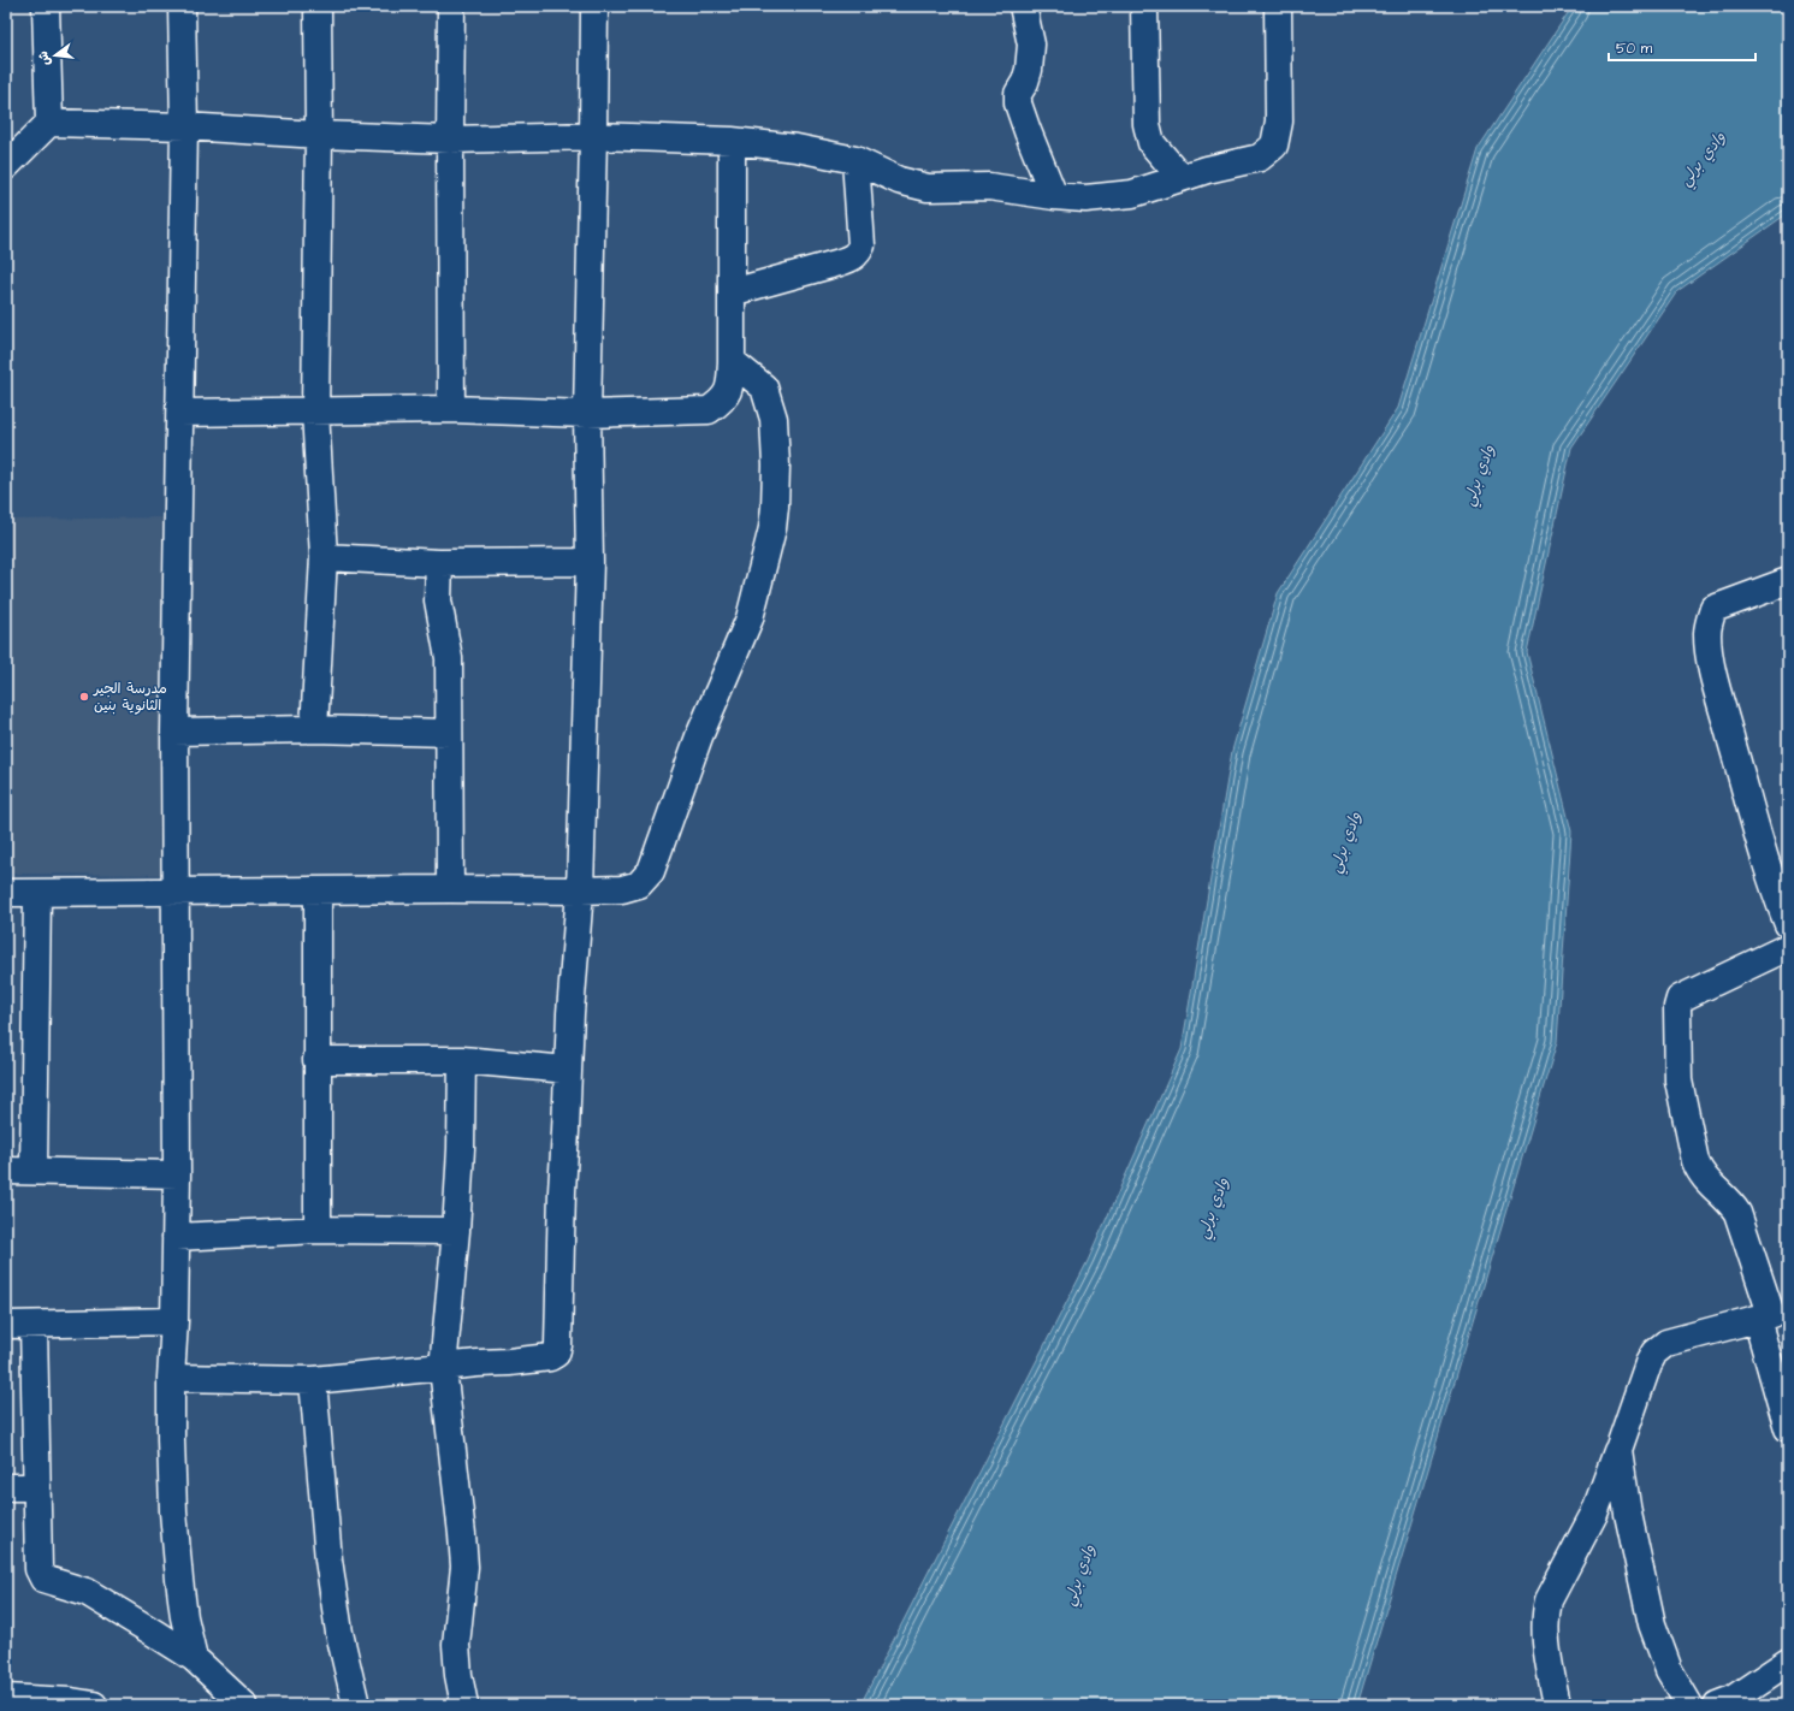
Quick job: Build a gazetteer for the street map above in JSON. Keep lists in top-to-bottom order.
{
  "water": ["وادي برلي"],
  "places": ["مدرسة الجير الثانوية بنين"],
  "scale_bar": "50 m",
  "north": "left"
}
